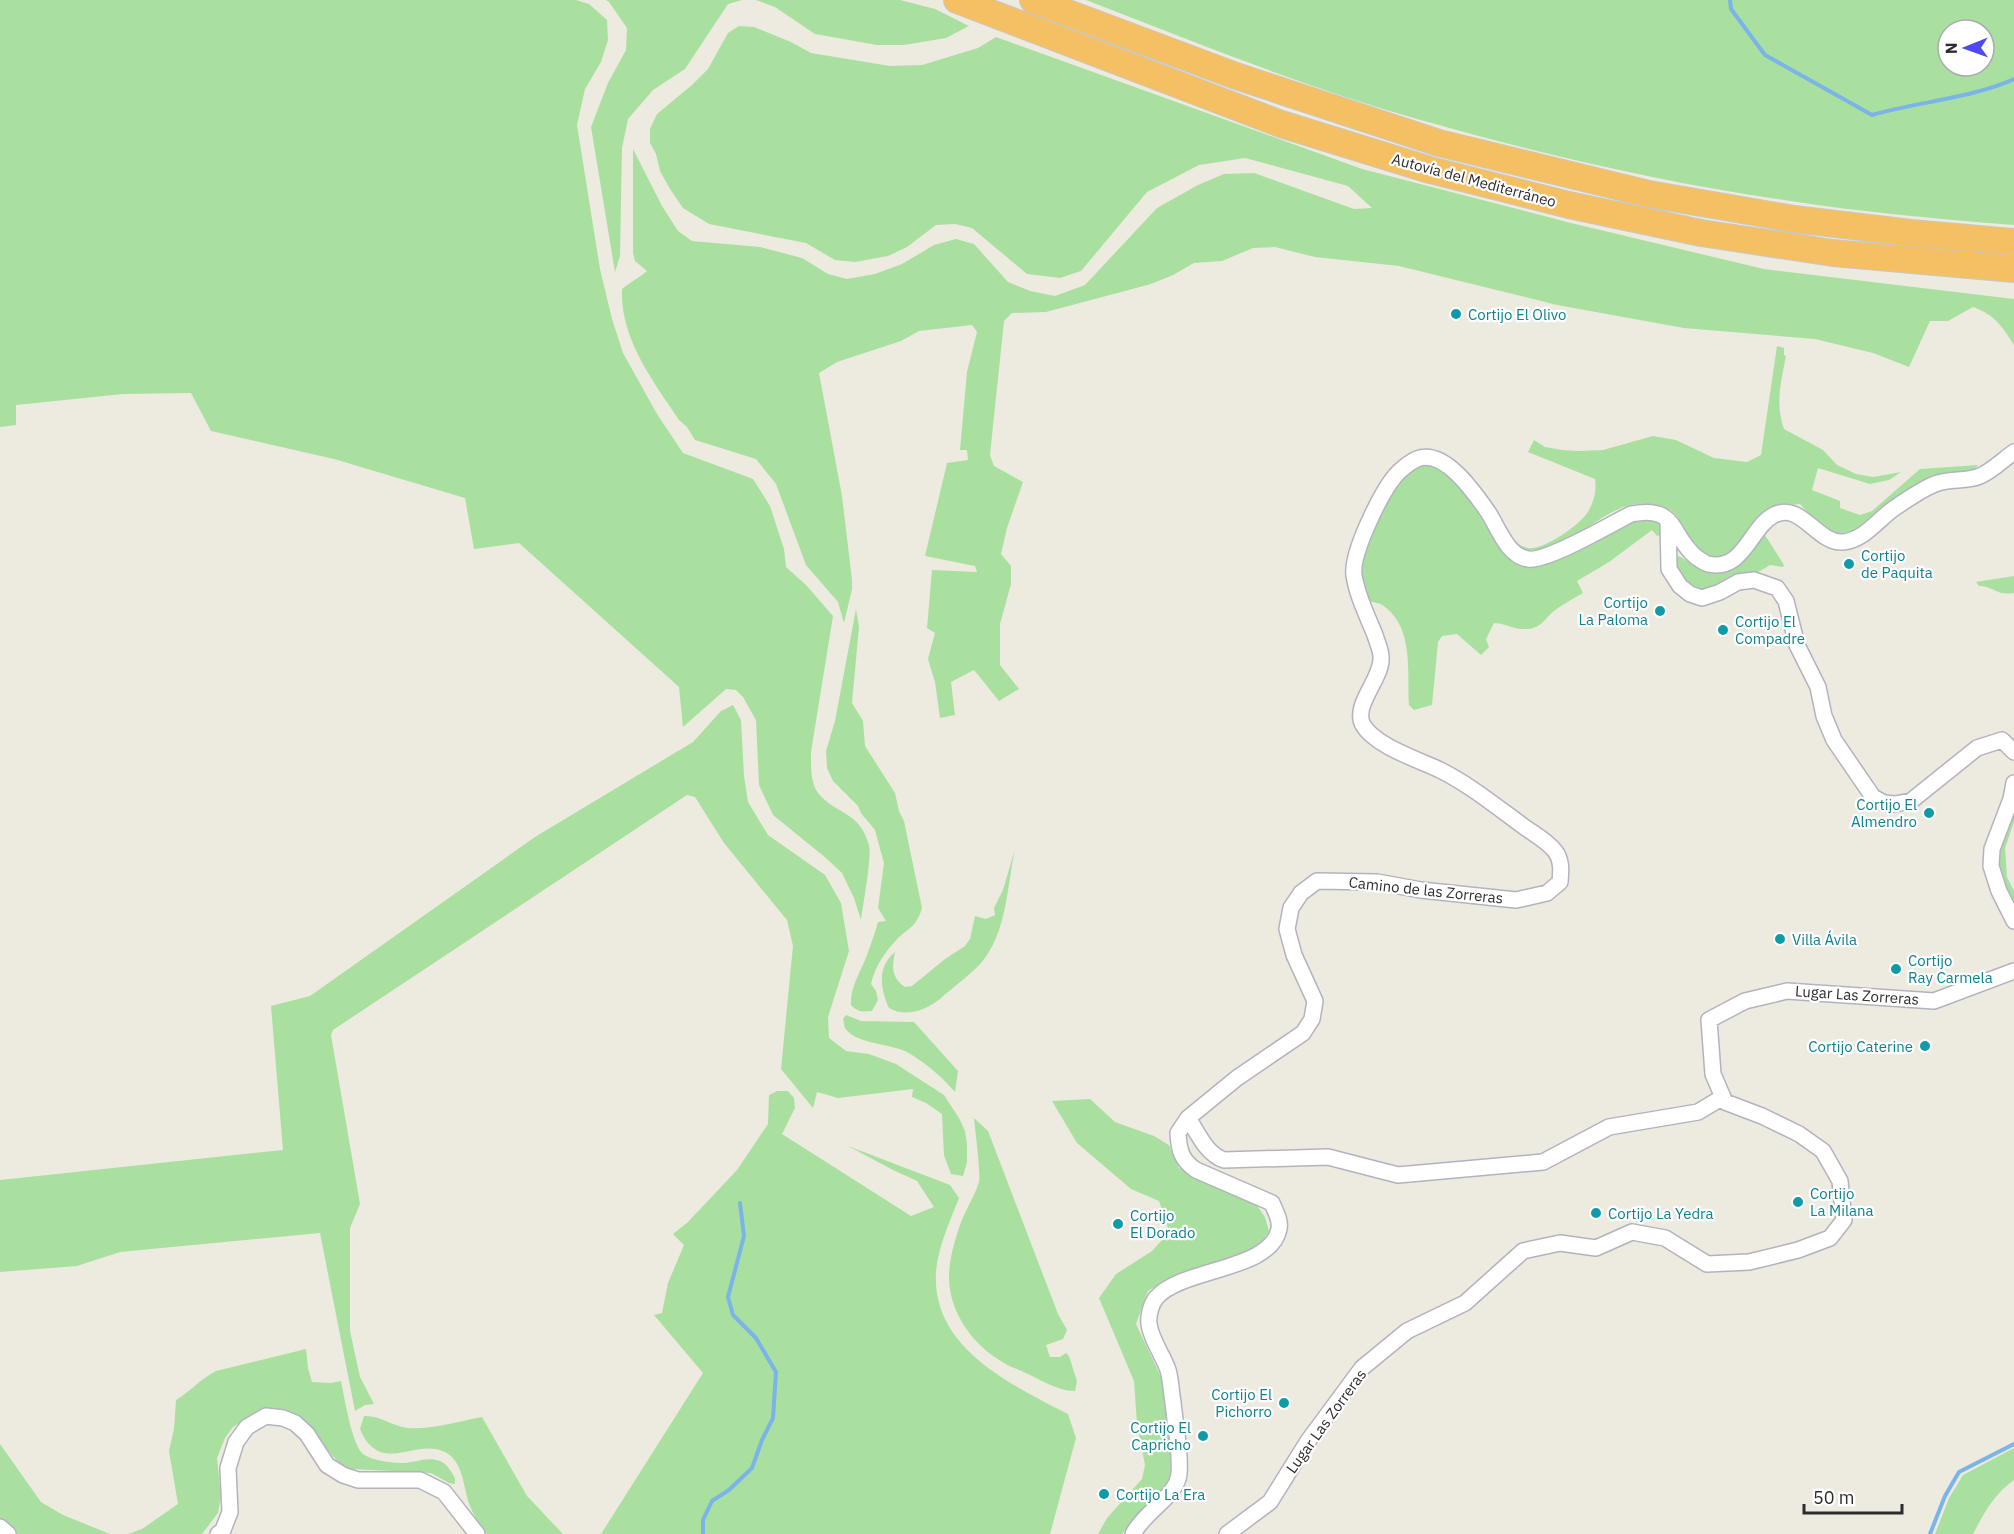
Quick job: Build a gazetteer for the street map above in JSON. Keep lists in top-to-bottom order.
{
  "streets": {
    "highway": ["Autovía del Mediterráneo"],
    "street": ["Camino de las Zorreras", "Lugar Las Zorreras"]
  },
  "places": [
    "Cortijo El Olivo",
    "Cortijo de Paquita",
    "Cortijo La Paloma",
    "Cortijo El Compadre",
    "Cortijo El Almendro",
    "Villa Ávila",
    "Cortijo Ray Carmela",
    "Cortijo Caterine",
    "Cortijo La Milana",
    "Cortijo La Yedra",
    "Cortijo El Dorado",
    "Cortijo El Pichorro",
    "Cortijo El Capricho",
    "Cortijo La Era"
  ],
  "scale_bar": "50 m",
  "north": "left"
}
